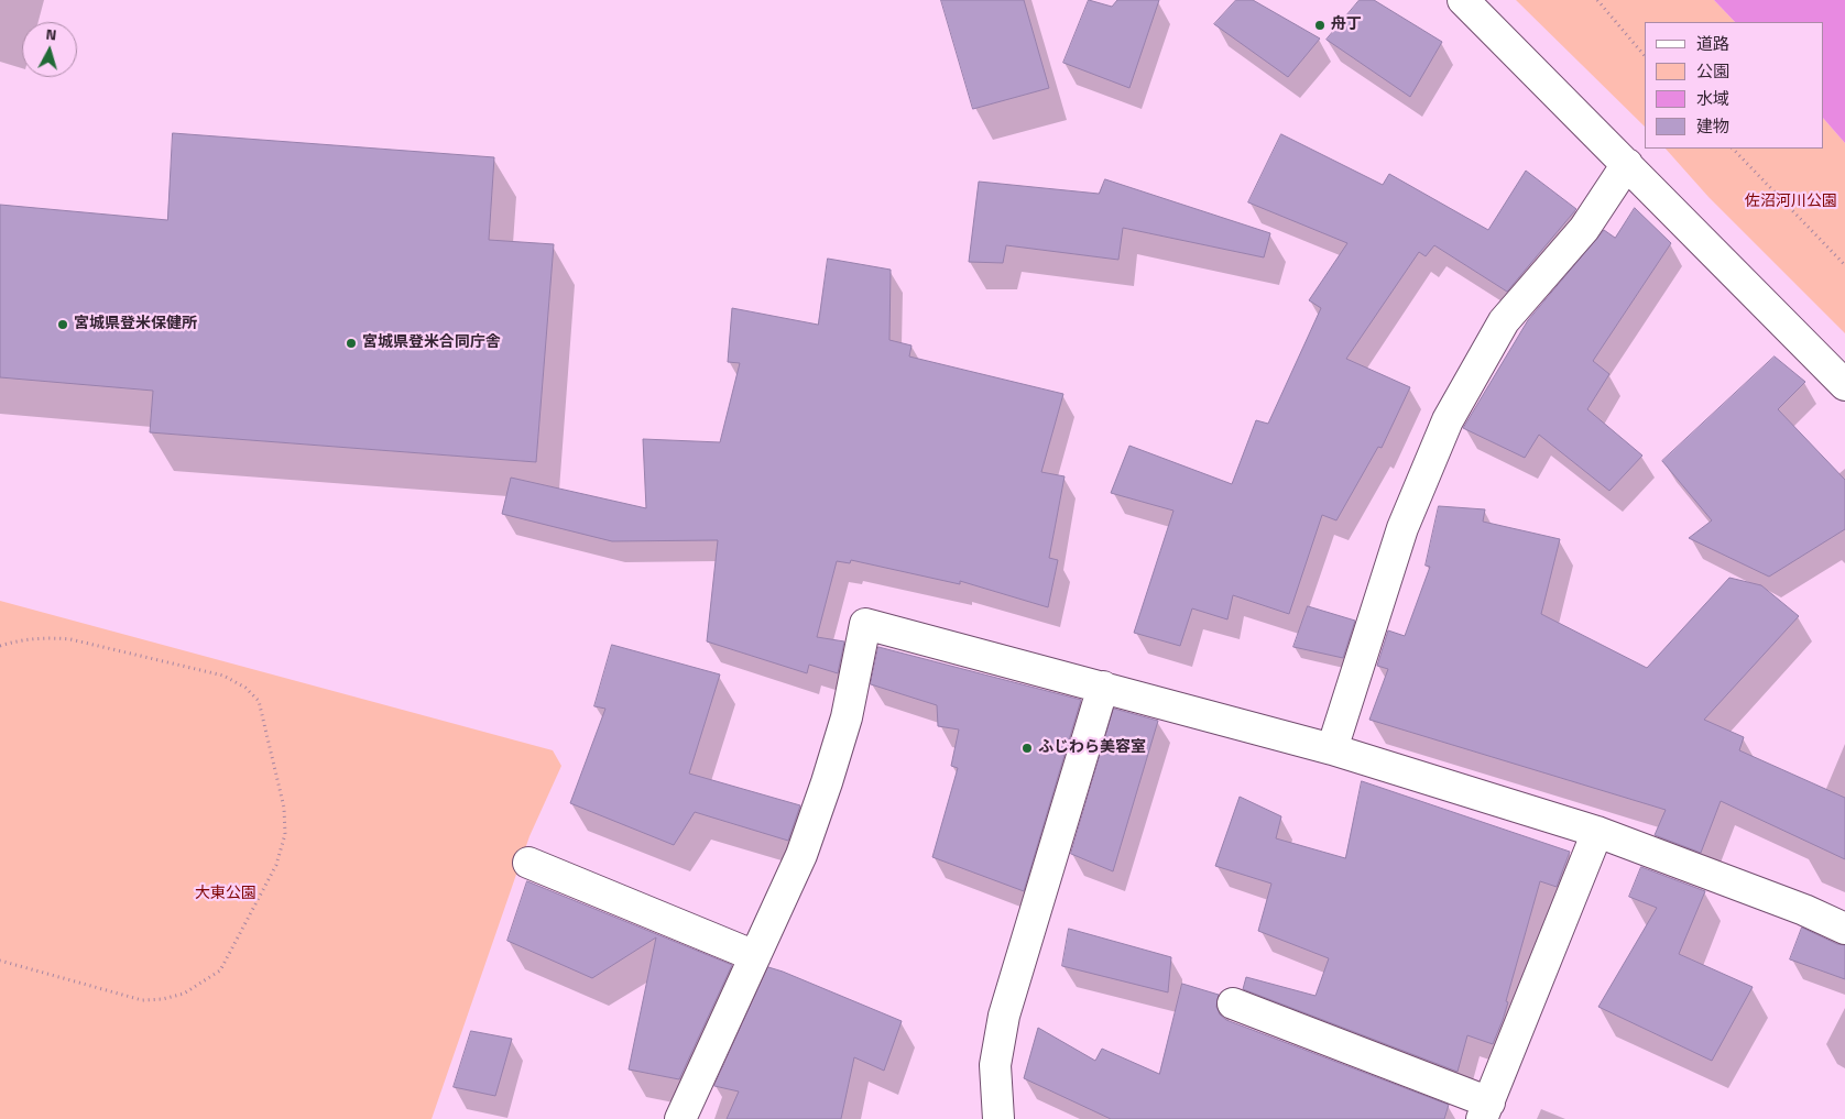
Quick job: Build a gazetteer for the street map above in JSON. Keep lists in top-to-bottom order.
{
  "parks": ["佐沼河川公園", "大東公園"],
  "places": [
    "舟丁",
    "宮城県登米保健所",
    "宮城県登米合同庁舎",
    "ふじわら美容室"
  ],
  "legend": [
    "道路",
    "公園",
    "水域",
    "建物"
  ],
  "north": "top"
}
